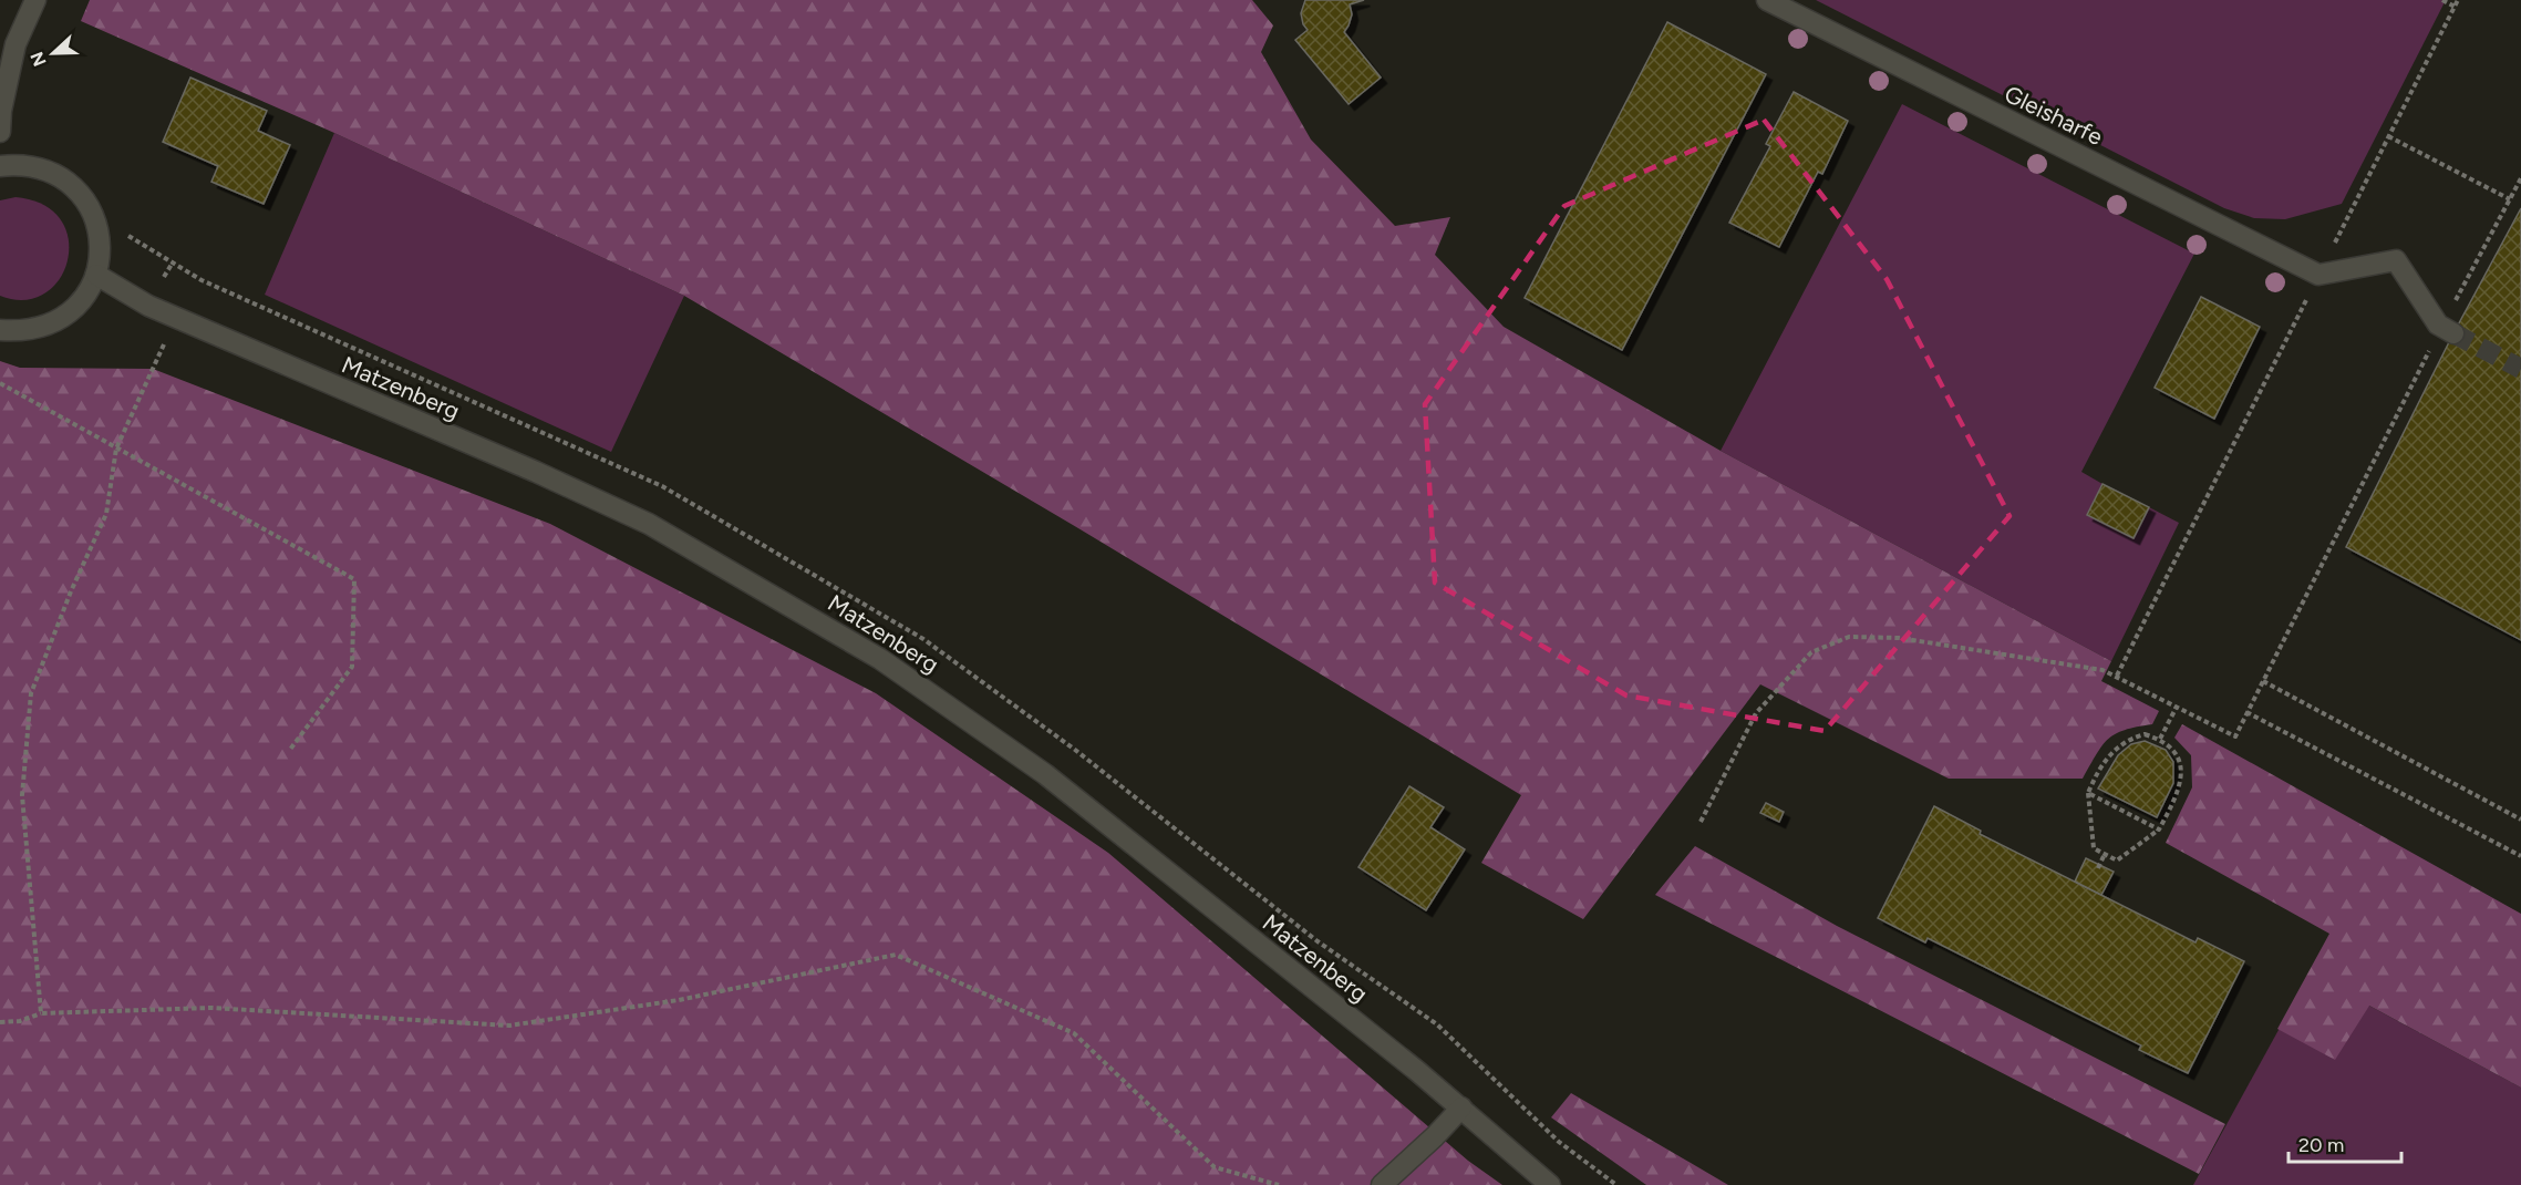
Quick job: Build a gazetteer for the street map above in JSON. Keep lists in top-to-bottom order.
{
  "streets": {
    "street": ["Gleisharfe", "Matzenberg"]
  },
  "scale_bar": "20 m",
  "north": "left"
}
